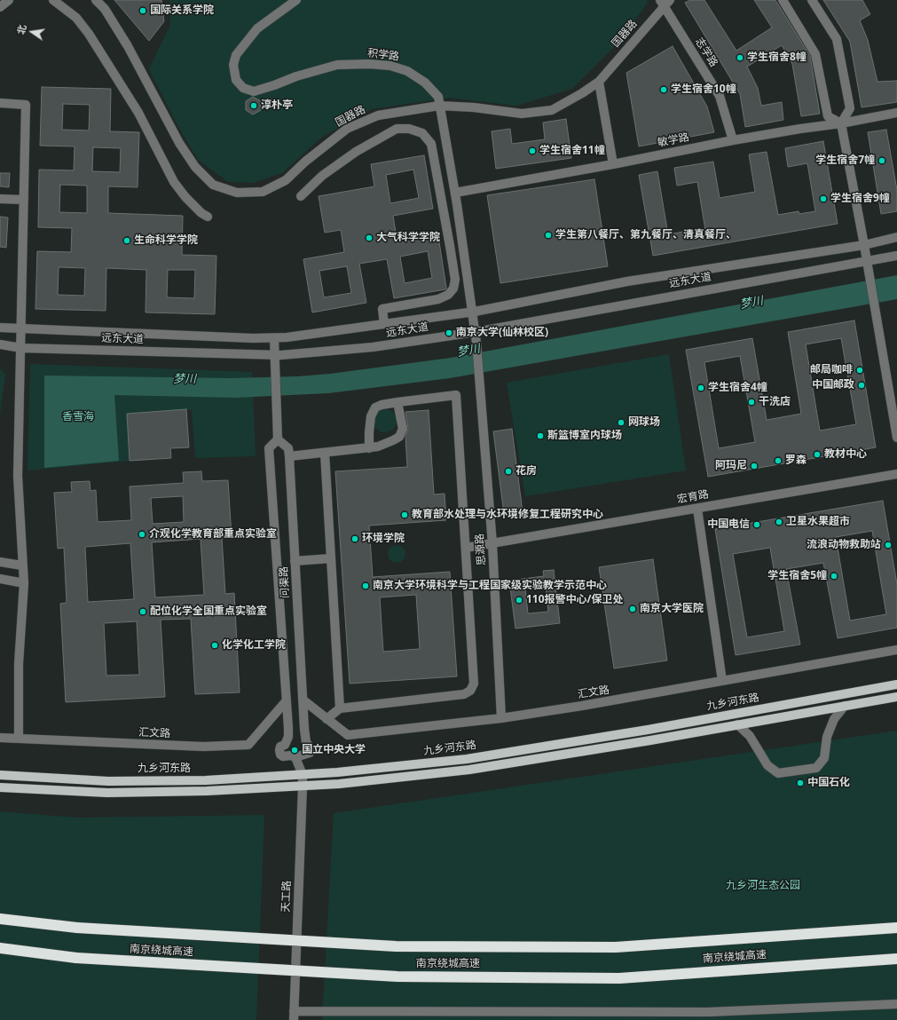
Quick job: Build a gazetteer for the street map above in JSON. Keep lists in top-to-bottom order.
{
  "streets": {
    "highway": ["南京绕城高速"],
    "main road": ["九乡河东路"],
    "street": [
      "国器路",
      "志学路",
      "积学路",
      "敏学路",
      "远东大道",
      "宏育路",
      "思源路",
      "问渠路",
      "汇文路",
      "天工路"
    ]
  },
  "crossings": [
    ["国器路", "志学路"],
    ["国器路", "积学路"],
    ["志学路", "敏学路"],
    ["积学路", "敏学路"],
    ["积学路", "远东大道"],
    ["积学路", "思源路"],
    ["宏育路", "思源路"],
    ["思源路", "汇文路"],
    ["问渠路", "汇文路"],
    ["问渠路", "天工路"],
    ["九乡河东路", "天工路"]
  ],
  "water": ["梦川"],
  "parks": ["香雪海", "九乡河生态公园"],
  "places": [
    "国际关系学院",
    "学生宿舍8幢",
    "学生宿舍10幢",
    "淳朴亭",
    "学生宿舍11幢",
    "学生宿舍7幢",
    "学生宿舍9幢",
    "学生第八餐厅、第九餐厅、清真餐厅、",
    "大气科学学院",
    "生命科学学院",
    "南京大学(仙林校区)",
    "邮局咖啡",
    "中国邮政",
    "学生宿舍4幢",
    "干洗店",
    "网球场",
    "斯篮博室内球场",
    "教材中心",
    "罗森",
    "阿玛尼",
    "花房",
    "教育部水处理与水环境修复工程研究中心",
    "卫星水果超市",
    "中国电信",
    "介观化学教育部重点实验室",
    "环境学院",
    "流浪动物救助站",
    "学生宿舍5幢",
    "南京大学环境科学与工程国家级实验教学示范中心",
    "110报警中心/保卫处",
    "南京大学医院",
    "配位化学全国重点实验室",
    "化学化工学院",
    "国立中央大学",
    "中国石化"
  ],
  "north": "left"
}
